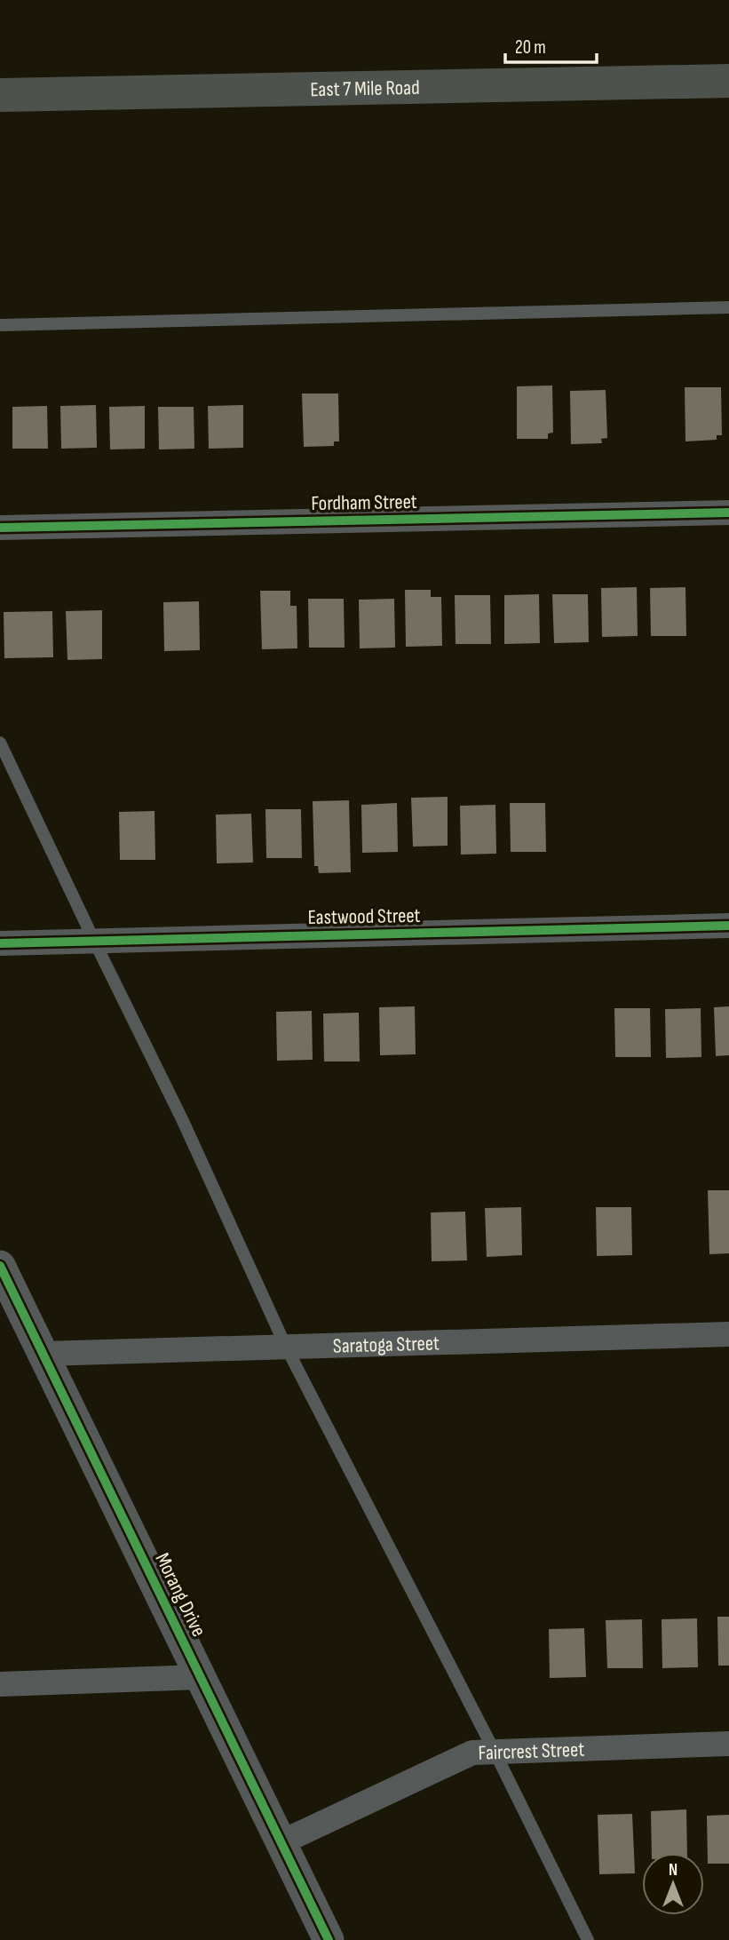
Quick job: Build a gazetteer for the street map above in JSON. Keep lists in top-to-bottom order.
{
  "streets": {
    "main road": ["East 7 Mile Road"],
    "street": [
      "Fordham Street",
      "Eastwood Street",
      "Saratoga Street",
      "Morang Drive",
      "Faircrest Street"
    ]
  },
  "crossings": [
    ["Saratoga Street", "Morang Drive"],
    ["Morang Drive", "Faircrest Street"]
  ],
  "scale_bar": "20 m",
  "north": "top"
}
